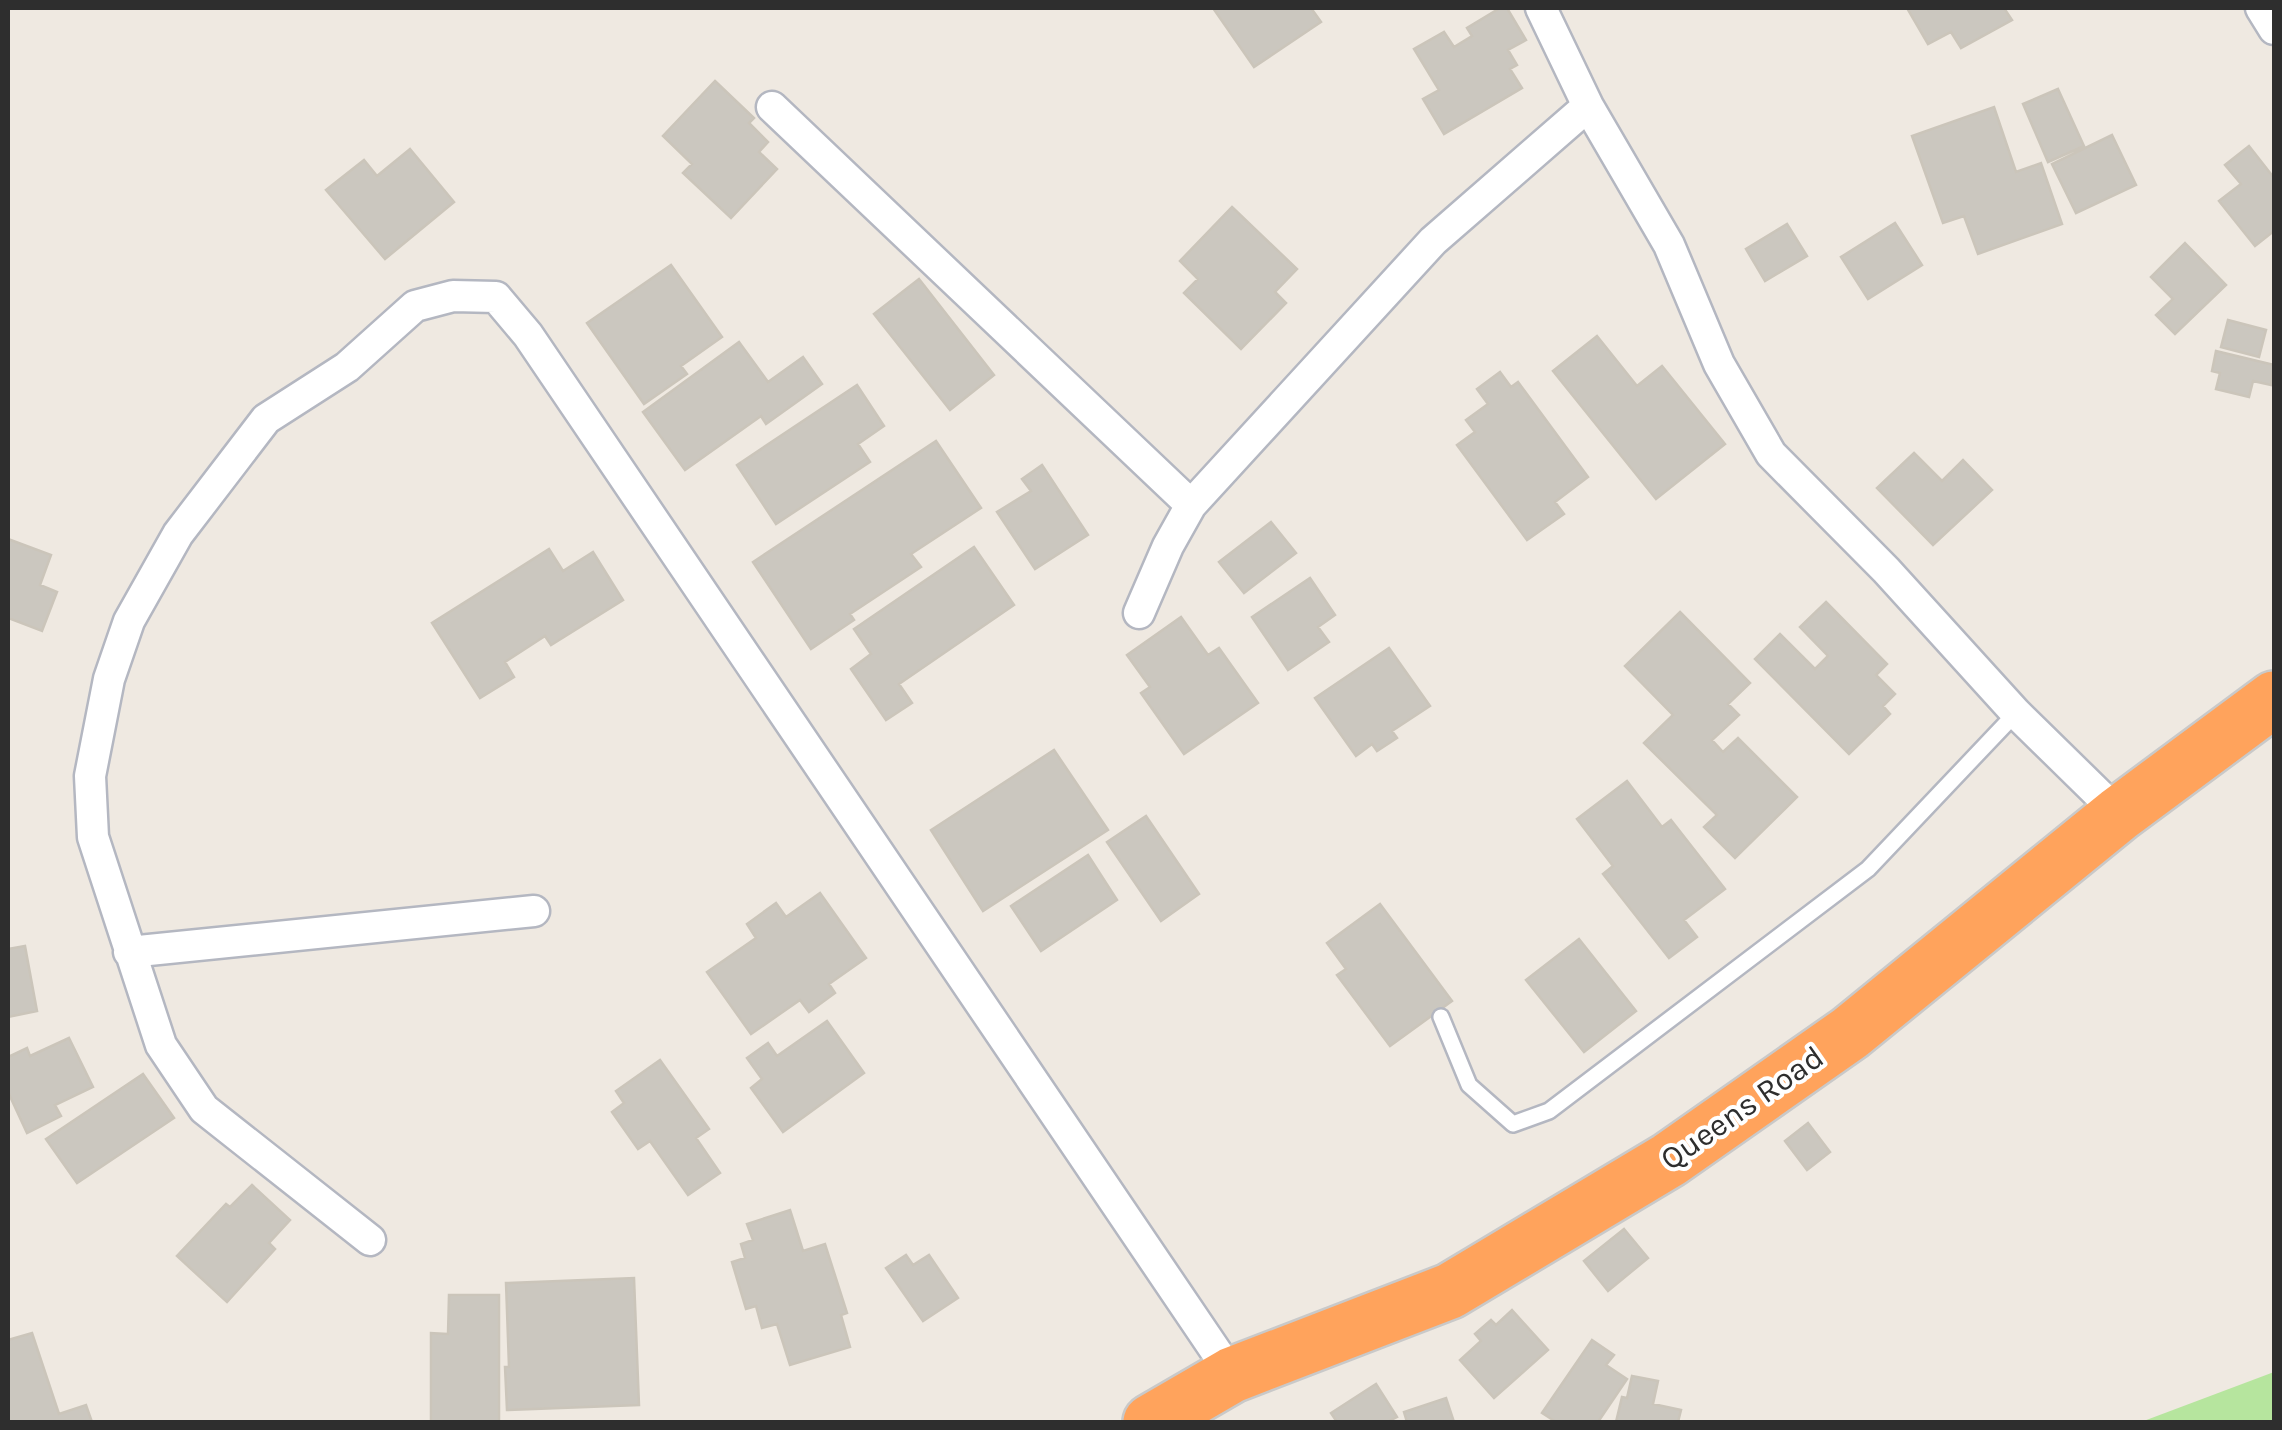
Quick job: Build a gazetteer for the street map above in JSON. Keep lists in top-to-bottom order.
{
  "streets": {
    "highway": ["Queens Road"]
  }
}
